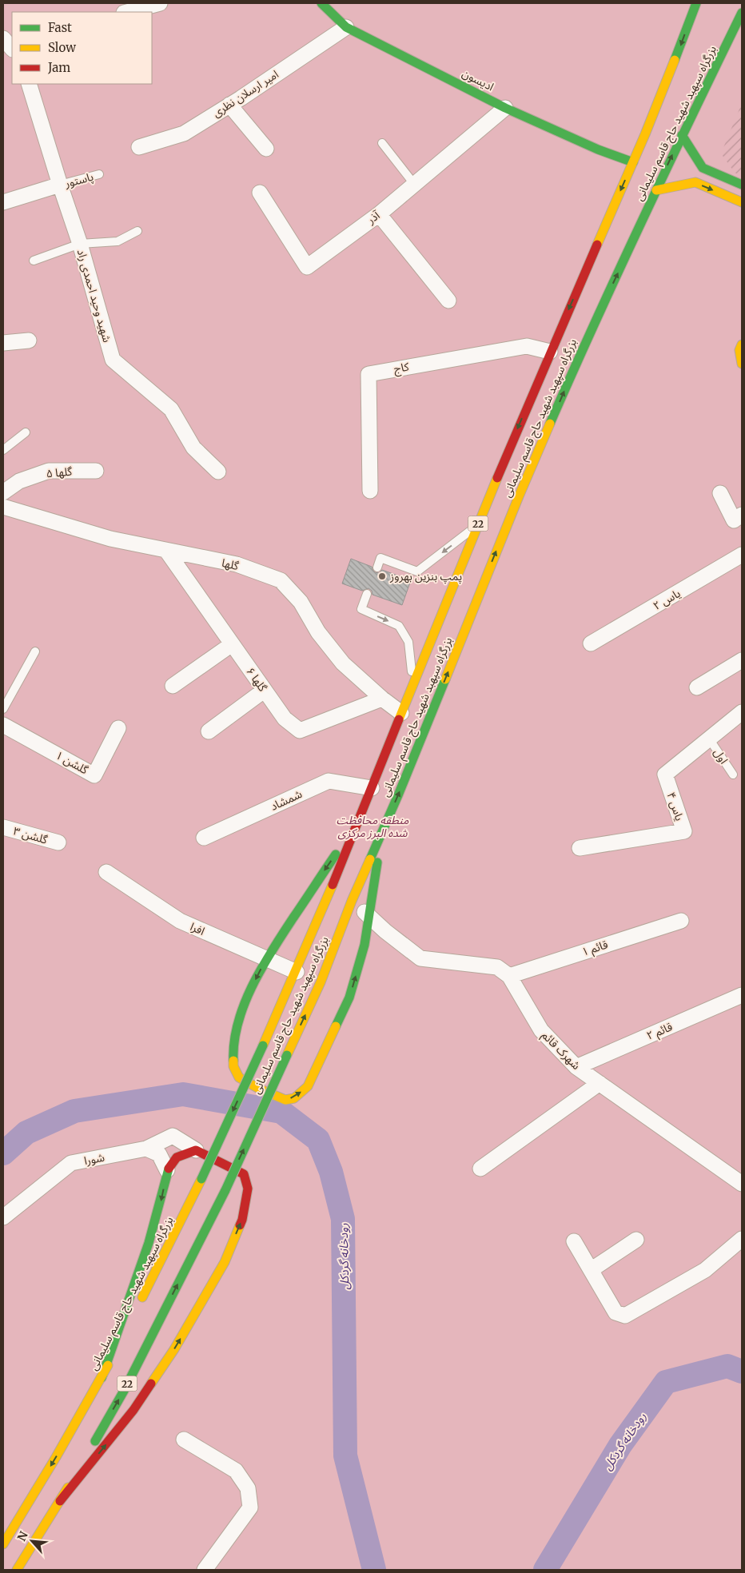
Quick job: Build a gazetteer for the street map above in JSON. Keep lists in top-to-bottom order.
{
  "streets": {
    "main road": ["ادیسون", "بزرگراه سپهبد شهید حاج قاسم سلیمانی", "22"],
    "street": [
      "امیر ارسلان نظری",
      "آذر",
      "شهید وحید احمدی راد",
      "کاج",
      "گلها ۵",
      "گلها",
      "یاس ۲",
      "گلها ۶",
      "گلشن ۱",
      "شمشاد",
      "یاس ۴",
      "گلشن ۳",
      "افرا",
      "قائم ۱",
      "قائم ۲",
      "شهرک قائم",
      "شورا"
    ],
    "lane": ["پاستور", "اول"]
  },
  "crossings": [
    ["ادیسون", "امیر ارسلان نظری"],
    ["ادیسون", "بزرگراه سپهبد شهید حاج قاسم سلیمانی"],
    ["ادیسون", "آذر"],
    ["بزرگراه سپهبد شهید حاج قاسم سلیمانی", "کاج"],
    ["بزرگراه سپهبد شهید حاج قاسم سلیمانی", "گلها"],
    ["بزرگراه سپهبد شهید حاج قاسم سلیمانی", "شمشاد"],
    ["بزرگراه سپهبد شهید حاج قاسم سلیمانی", "افرا"],
    ["پاستور", "شهید وحید احمدی راد"],
    ["گلها", "گلها ۶"],
    ["اول", "یاس ۴"],
    ["قائم ۱", "شهرک قائم"],
    ["قائم ۲", "شهرک قائم"]
  ],
  "water": ["رودخانه گردکل"],
  "parks": ["منطقه محافظت شده البرز مرکزی"],
  "places": ["پمپ بنزین بهروز"],
  "legend": ["Fast", "Slow", "Jam"],
  "north": "top left"
}
